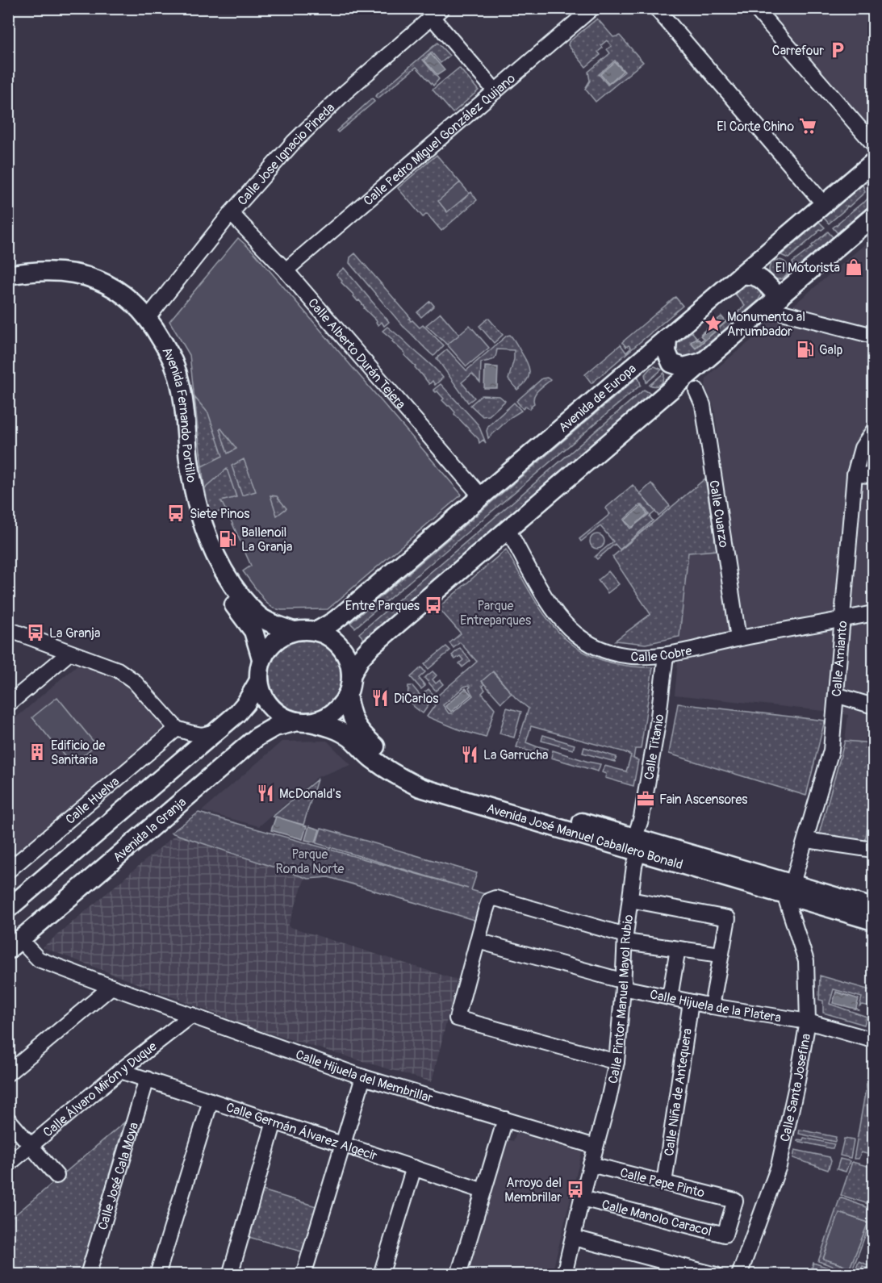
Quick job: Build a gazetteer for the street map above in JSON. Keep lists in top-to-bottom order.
{
  "streets": {
    "main road": [
      "Avenida de Europa",
      "Avenida Fernando Portillo",
      "Avenida la Granja",
      "Avenida José Manuel Caballero Bonald"
    ],
    "street": [
      "Calle Pedro Miguel González Quijano",
      "Calle Jose Ignacio Pineda",
      "Calle Alberto Durán Tejera",
      "Calle Cuarzo",
      "Calle Cobre",
      "Calle Amianto",
      "Calle Titanio",
      "Calle Huelva",
      "Calle Pintor Manuel Mayol Rubio",
      "Calle Hijuela de la Platera",
      "Calle Hijuela del Membrillar",
      "Calle Santa Josefina",
      "Calle Álvaro Mirón y Duque",
      "Calle Niña de Antequera",
      "Calle Germán Álvarez Algecir",
      "Calle José Cala Moya",
      "Calle Pepe Pinto",
      "Calle Manolo Caracol"
    ]
  },
  "crossings": [
    ["Calle Pedro Miguel González Quijano", "Calle Alberto Durán Tejera"],
    ["Calle Jose Ignacio Pineda", "Calle Alberto Durán Tejera"],
    ["Calle Jose Ignacio Pineda", "Avenida Fernando Portillo"],
    ["Calle Alberto Durán Tejera", "Avenida de Europa"],
    ["Avenida de Europa", "Avenida Fernando Portillo"],
    ["Avenida de Europa", "Avenida la Granja"],
    ["Avenida de Europa", "Avenida José Manuel Caballero Bonald"],
    ["Avenida Fernando Portillo", "Avenida la Granja"],
    ["Avenida Fernando Portillo", "Avenida José Manuel Caballero Bonald"],
    ["Calle Cuarzo", "Calle Cobre"],
    ["Calle Cobre", "Calle Amianto"],
    ["Calle Cobre", "Calle Titanio"],
    ["Calle Amianto", "Avenida José Manuel Caballero Bonald"],
    ["Calle Amianto", "Calle Santa Josefina"],
    ["Calle Titanio", "Avenida José Manuel Caballero Bonald"],
    ["Calle Titanio", "Calle Pintor Manuel Mayol Rubio"],
    ["Avenida la Granja", "Avenida José Manuel Caballero Bonald"],
    ["Avenida la Granja", "Calle Hijuela del Membrillar"],
    ["Avenida José Manuel Caballero Bonald", "Calle Pintor Manuel Mayol Rubio"],
    ["Avenida José Manuel Caballero Bonald", "Calle Santa Josefina"],
    ["Calle Pintor Manuel Mayol Rubio", "Calle Hijuela de la Platera"],
    ["Calle Pintor Manuel Mayol Rubio", "Calle Hijuela del Membrillar"],
    ["Calle Hijuela de la Platera", "Calle Santa Josefina"],
    ["Calle Hijuela de la Platera", "Calle Niña de Antequera"],
    ["Calle Hijuela del Membrillar", "Calle Álvaro Mirón y Duque"],
    ["Calle Álvaro Mirón y Duque", "Calle Germán Álvarez Algecir"],
    ["Calle Niña de Antequera", "Calle Pepe Pinto"],
    ["Calle Germán Álvarez Algecir", "Calle José Cala Moya"],
    ["Calle Pepe Pinto", "Calle Manolo Caracol"]
  ],
  "parks": ["Parque Entreparques", "Parque Ronda Norte"],
  "places": {
    "parking": ["Carrefour"],
    "supermarket": ["El Corte Chino"],
    "shop": ["El Motorista"],
    "place": ["Monumento al Arrumbador"],
    "fuel station": ["Galp", "Ballenoil La Granja"],
    "bus stop": [
      "Siete Pinos",
      "Entre Parques",
      "La Granja",
      "Arroyo del Membrillar"
    ],
    "restaurant": ["DiCarlos", "La Garrucha", "McDonald's"],
    "building": ["Edificio de Sanitaria"],
    "office": ["Fain Ascensores"]
  }
}
